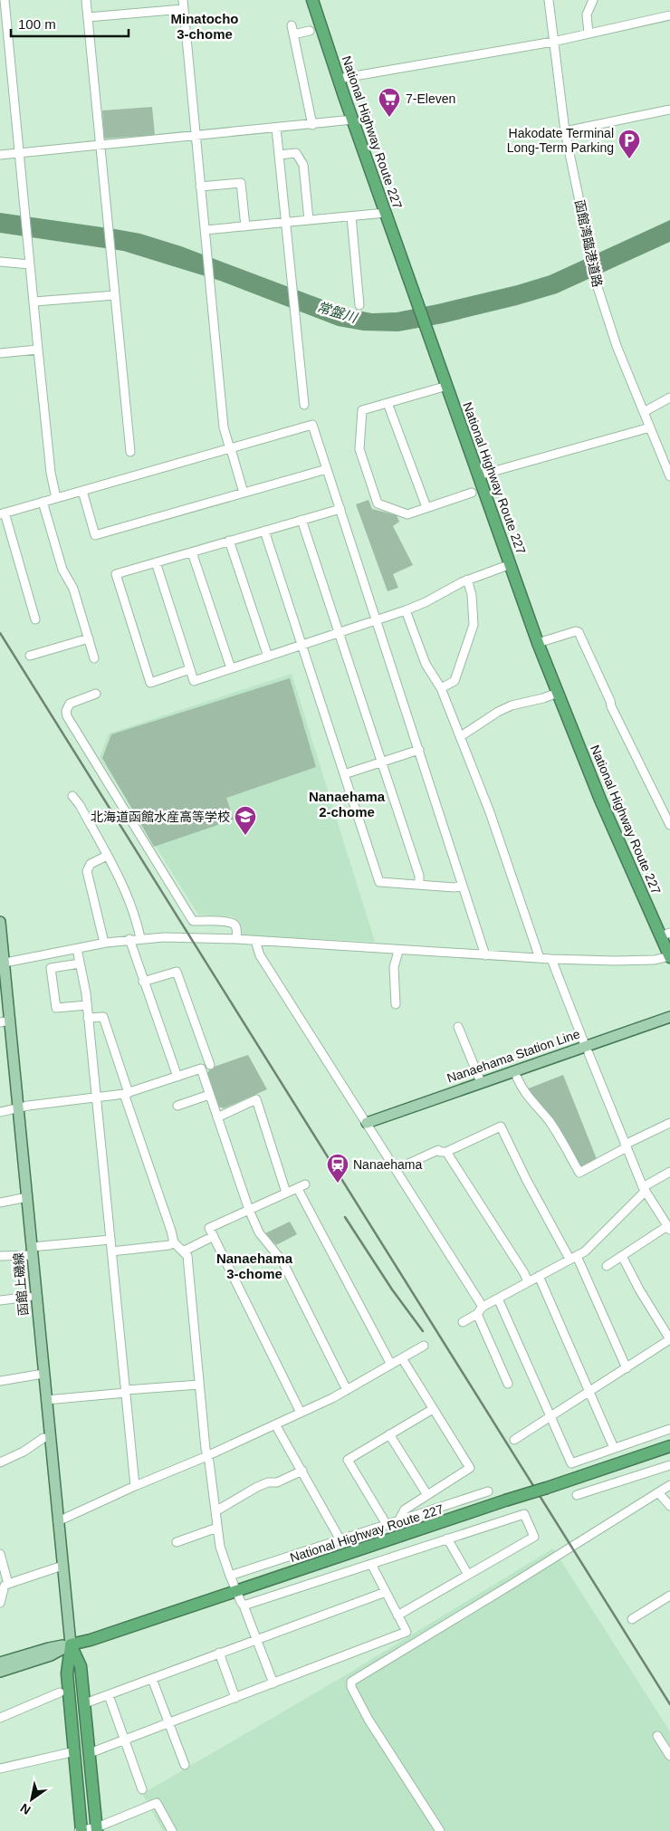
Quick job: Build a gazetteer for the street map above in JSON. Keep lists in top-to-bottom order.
{
  "streets": {
    "highway": ["National Highway Route 227"],
    "main road": ["Nanaehama Station Line", "函館上磯線"],
    "street": ["函館湾臨港道路"]
  },
  "crossings": [
    ["National Highway Route 227", "函館上磯線"]
  ],
  "districts": ["Minatocho 3-chome", "Nanaehama 2-chome", "Nanaehama 3-chome"],
  "water": ["常盤川"],
  "places": {
    "supermarket": ["7-Eleven"],
    "parking": ["Hakodate Terminal Long-Term Parking"],
    "school or university": ["北海道函館水産高等学校"],
    "station": ["Nanaehama"]
  },
  "scale_bar": "100 m",
  "north": "bottom left"
}
